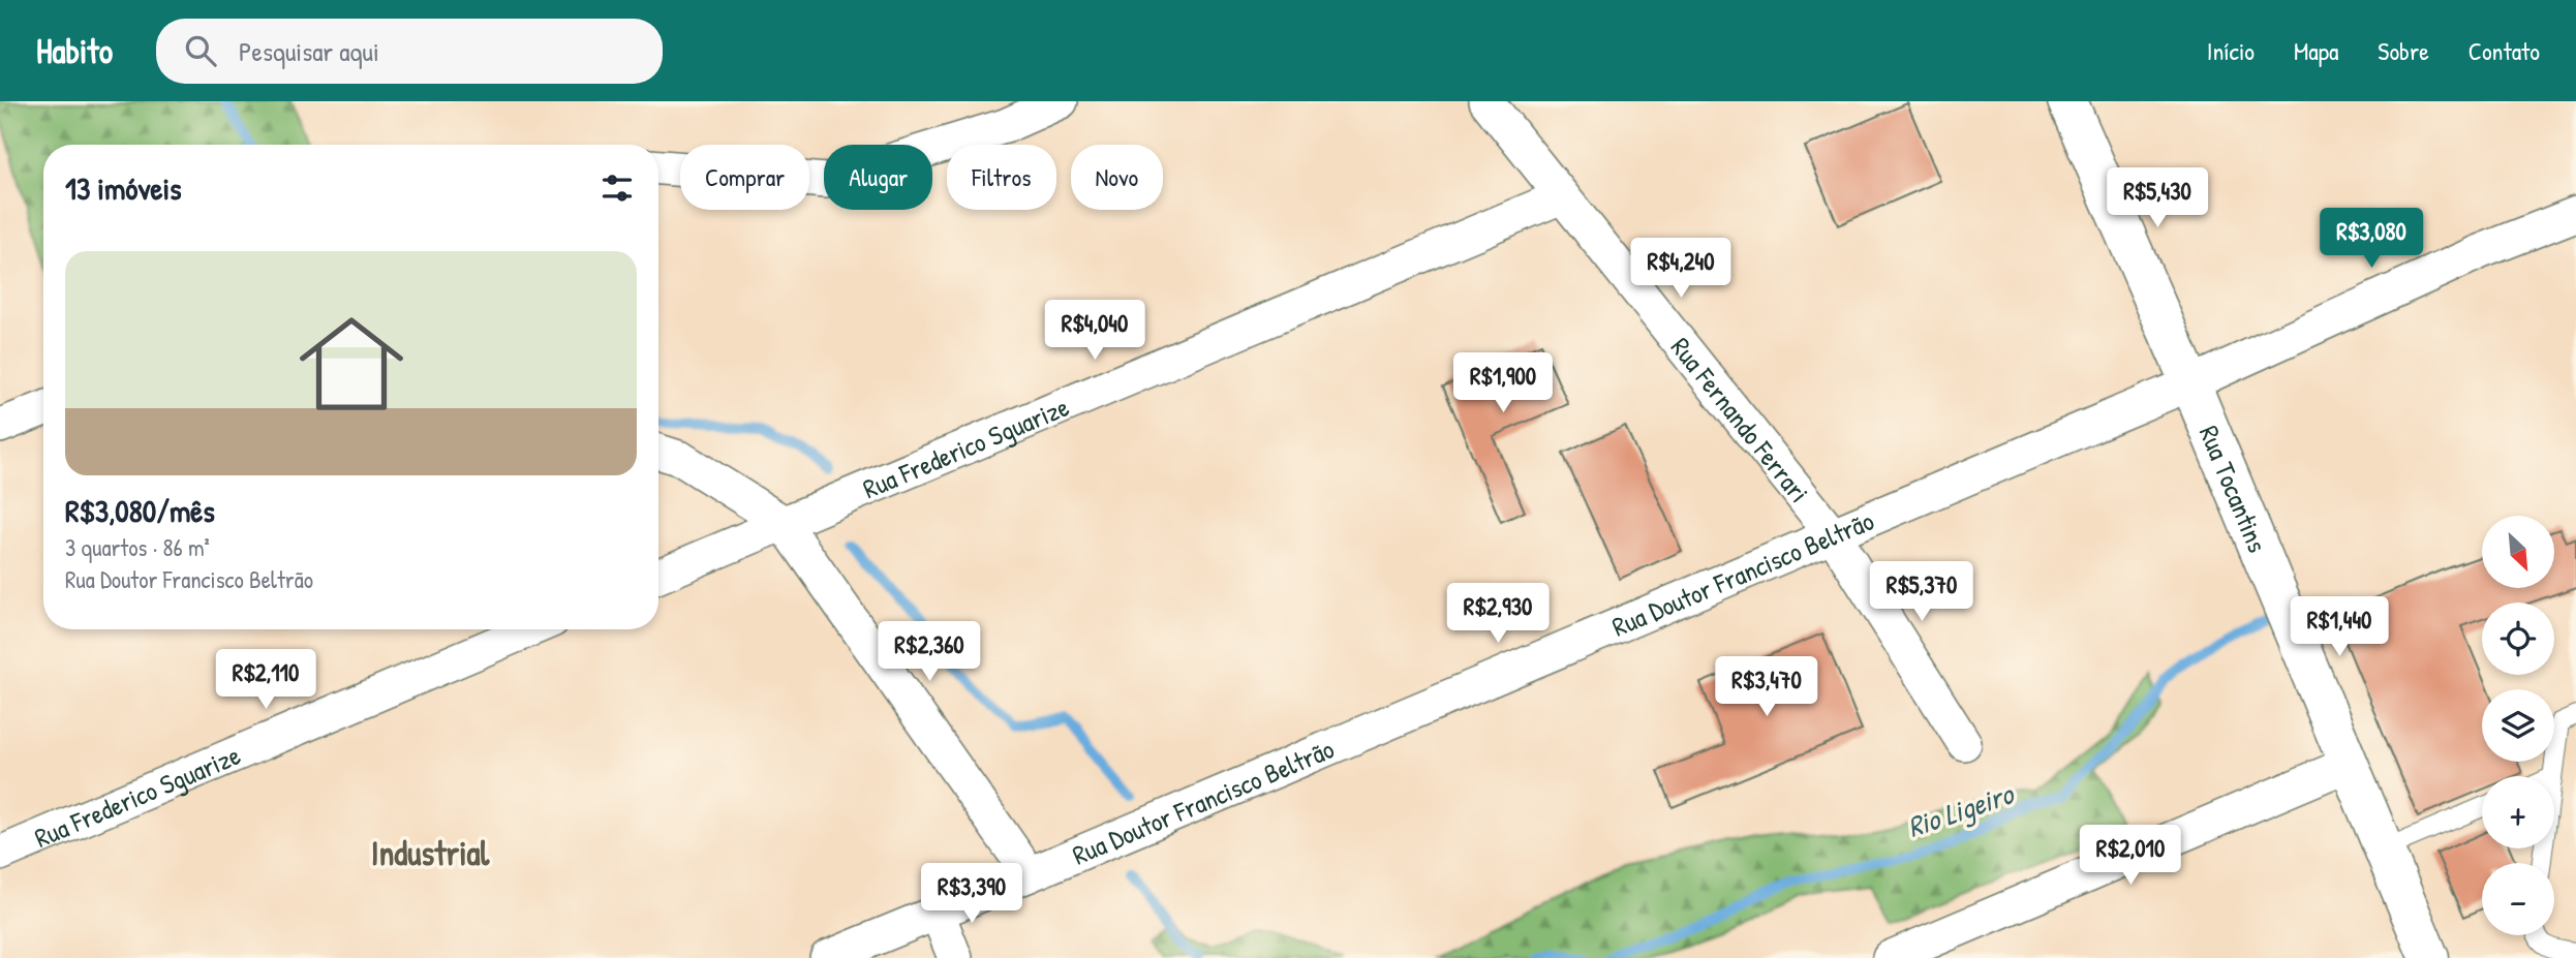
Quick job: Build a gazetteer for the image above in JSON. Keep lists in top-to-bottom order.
{
  "streets": {
    "main road": ["Rua Tocantins"],
    "street": ["Rua Fernando Ferrari", "Rua Frederico Sguarize", "Rua Doutor Francisco Beltrão"]
  },
  "crossings": [
    ["Rua Fernando Ferrari", "Rua Frederico Sguarize"],
    ["Rua Fernando Ferrari", "Rua Doutor Francisco Beltrão"],
    ["Rua Tocantins", "Rua Doutor Francisco Beltrão"]
  ],
  "districts": ["Industrial"],
  "water": ["Rio Ligeiro"],
  "north": "bottom right",
  "page": {
    "header": "Habito",
    "search": "Pesquisar aqui",
    "nav": [
      "Início",
      "Mapa",
      "Sobre",
      "Contato"
    ],
    "chip": [
      "Comprar",
      "Alugar",
      "Filtros",
      "Novo"
    ],
    "heading": "13 imóveis",
    "price": [
      "R$5,430",
      "R$3,080",
      "R$4,240",
      "R$4,040",
      "R$1,900",
      "R$5,370",
      "R$2,930",
      "R$1,440",
      "R$2,360",
      "R$2,110",
      "R$3,470",
      "R$2,010",
      "R$3,390"
    ],
    "list": [
      {
        "name": "R$3,080/mês",
        "note": "3 quartos · 86 m² · Rua Doutor Francisco Beltrão"
      }
    ],
    "map_buttons": ["+", "−"]
  }
}
